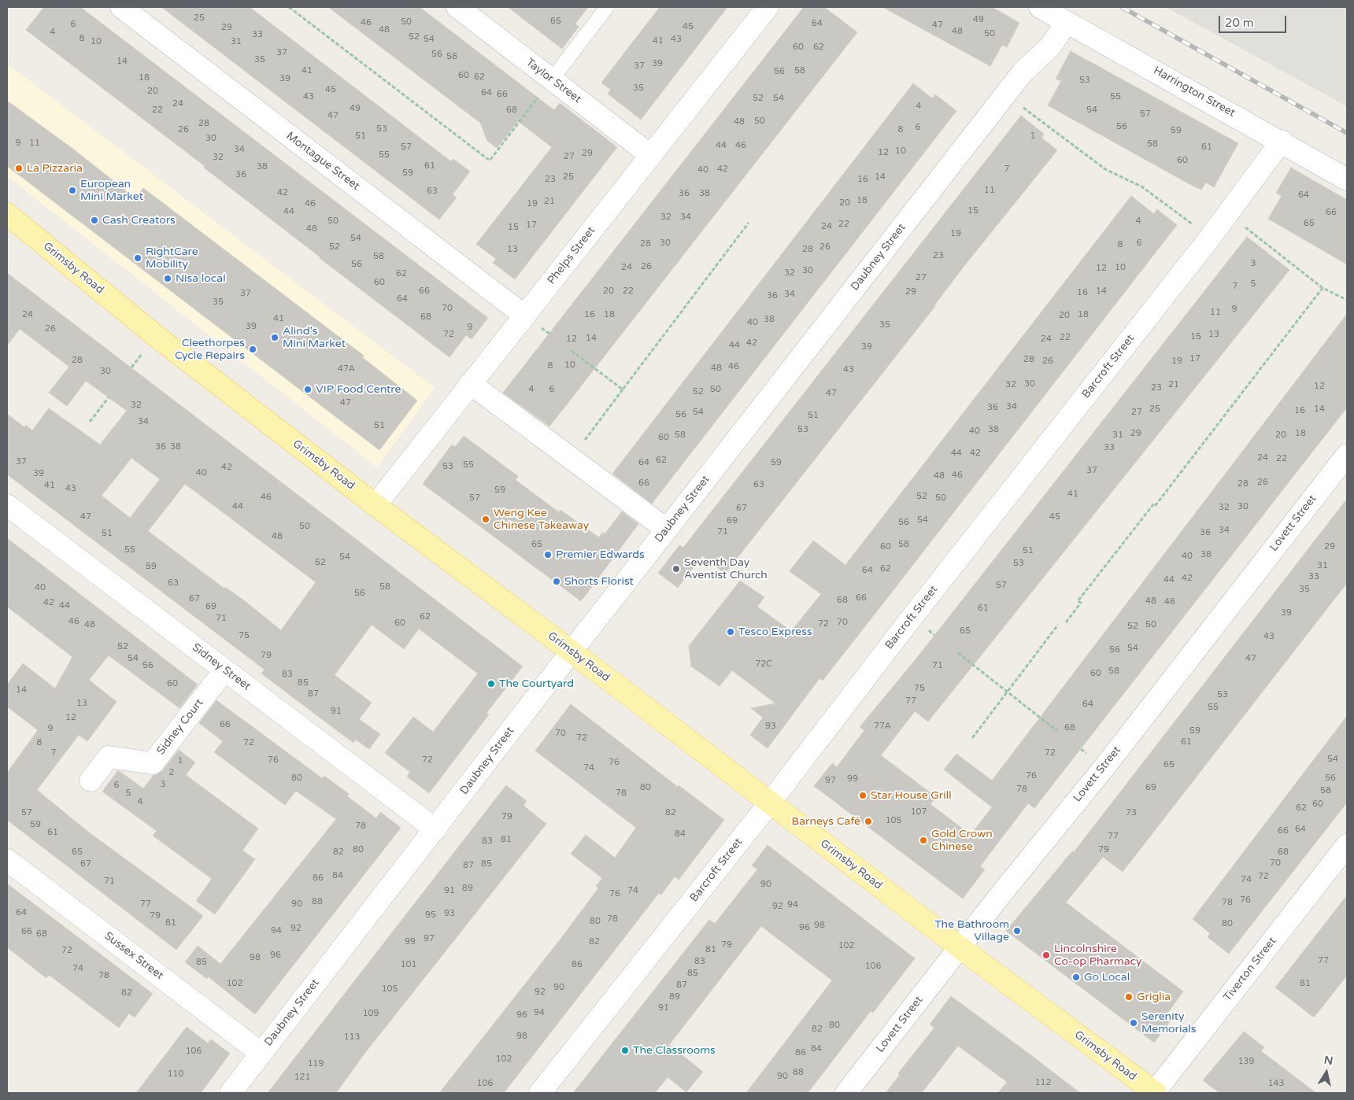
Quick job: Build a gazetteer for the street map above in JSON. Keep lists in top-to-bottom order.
{
  "streets": {
    "main road": ["Grimsby Road"],
    "street": [
      "Taylor Street",
      "Harrington Street",
      "Montague Street",
      "Phelps Street",
      "Daubney Street",
      "Barcroft Street",
      "Lovett Street",
      "Sidney Street",
      "Sidney Court",
      "Sussex Street",
      "Tiverton Street"
    ]
  },
  "crossings": [
    ["Taylor Street", "Phelps Street"],
    ["Harrington Street", "Daubney Street"],
    ["Harrington Street", "Barcroft Street"],
    ["Montague Street", "Phelps Street"],
    ["Phelps Street", "Grimsby Road"],
    ["Daubney Street", "Grimsby Road"],
    ["Daubney Street", "Sidney Street"],
    ["Daubney Street", "Sussex Street"],
    ["Grimsby Road", "Barcroft Street"],
    ["Grimsby Road", "Lovett Street"],
    ["Grimsby Road", "Tiverton Street"],
    ["Sidney Street", "Sidney Court"]
  ],
  "places": [
    "La Pizzaria",
    "European Mini Market",
    "Cash Creators",
    "RightCare Mobility",
    "Nisa local",
    "Alind's Mini Market",
    "Cleethorpes Cycle Repairs",
    "VIP Food Centre",
    "Weng Kee Chinese Takeaway",
    "Premier Edwards",
    "Seventh Day Aventist Church",
    "Shorts Florist",
    "Tesco Express",
    "The Courtyard",
    "Star House Grill",
    "Barneys Café",
    "Gold Crown Chinese",
    "The Bathroom Village",
    "Lincolnshire Co-op Pharmacy",
    "Go Local",
    "Griglia",
    "Serenity Memorials",
    "The Classrooms"
  ],
  "house_numbers": [
    "25",
    "49",
    "65",
    "50",
    "46",
    "64",
    "6",
    "47",
    "45",
    "29",
    "48",
    "48",
    "4",
    "50",
    "33",
    "52",
    "8",
    "54",
    "43",
    "41",
    "10",
    "31",
    "60",
    "62",
    "37",
    "56",
    "58",
    "35",
    "14",
    "39",
    "37",
    "41",
    "58",
    "56",
    "60",
    "62",
    "18",
    "39",
    "53",
    "35",
    "45",
    "20",
    "64",
    "66",
    "43",
    "55",
    "52",
    "54",
    "24",
    "4",
    "49",
    "22",
    "68",
    "54",
    "57",
    "47",
    "50",
    "48",
    "28",
    "56",
    "6",
    "53",
    "26",
    "8",
    "59",
    "51",
    "1",
    "30",
    "9",
    "11",
    "58",
    "44",
    "46",
    "57",
    "61",
    "34",
    "10",
    "12",
    "29",
    "55",
    "27",
    "32",
    "60",
    "61",
    "38",
    "42",
    "7",
    "40",
    "59",
    "36",
    "25",
    "14",
    "23",
    "16",
    "11",
    "63",
    "42",
    "36",
    "38",
    "64",
    "18",
    "21",
    "20",
    "46",
    "19",
    "15",
    "44",
    "66",
    "32",
    "34",
    "50",
    "4",
    "65",
    "22",
    "17",
    "24",
    "15",
    "48",
    "19",
    "54",
    "30",
    "6",
    "28",
    "8",
    "52",
    "26",
    "13",
    "28",
    "23",
    "58",
    "3",
    "56",
    "26",
    "24",
    "10",
    "12",
    "30",
    "32",
    "62",
    "27",
    "60",
    "5",
    "7",
    "66",
    "20",
    "22",
    "14",
    "29",
    "16",
    "37",
    "34",
    "36",
    "64",
    "35",
    "70",
    "9",
    "11",
    "24",
    "16",
    "18",
    "18",
    "20",
    "68",
    "41",
    "38",
    "40",
    "35",
    "39",
    "9",
    "26",
    "72",
    "13",
    "15",
    "22",
    "14",
    "12",
    "24",
    "42",
    "44",
    "39",
    "17",
    "28",
    "28",
    "26",
    "19",
    "10",
    "8",
    "46",
    "48",
    "47A",
    "43",
    "30",
    "30",
    "32",
    "21",
    "12",
    "23",
    "4",
    "6",
    "50",
    "52",
    "47",
    "47",
    "32",
    "34",
    "36",
    "25",
    "14",
    "16",
    "54",
    "27",
    "56",
    "51",
    "34",
    "51",
    "53",
    "38",
    "40",
    "29",
    "18",
    "58",
    "31",
    "20",
    "60",
    "36",
    "38",
    "33",
    "44",
    "42",
    "24",
    "22",
    "62",
    "37",
    "64",
    "59",
    "55",
    "53",
    "42",
    "37",
    "40",
    "39",
    "46",
    "48",
    "26",
    "66",
    "28",
    "63",
    "41",
    "43",
    "59",
    "41",
    "52",
    "46",
    "57",
    "50",
    "44",
    "30",
    "32",
    "67",
    "47",
    "45",
    "54",
    "69",
    "56",
    "50",
    "34",
    "71",
    "36",
    "51",
    "48",
    "65",
    "58",
    "60",
    "29",
    "55",
    "51",
    "38",
    "40",
    "54",
    "52",
    "53",
    "31",
    "59",
    "62",
    "64",
    "33",
    "42",
    "44",
    "63",
    "57",
    "58",
    "40",
    "35",
    "56",
    "66",
    "67",
    "68",
    "48",
    "46",
    "42",
    "44",
    "69",
    "61",
    "39",
    "62",
    "71",
    "46",
    "70",
    "60",
    "72",
    "48",
    "50",
    "52",
    "65",
    "75",
    "43",
    "52",
    "54",
    "56",
    "79",
    "54",
    "47",
    "72C",
    "56",
    "71",
    "58",
    "60",
    "83",
    "85",
    "60",
    "75",
    "14",
    "87",
    "53",
    "77",
    "13",
    "64",
    "55",
    "91",
    "12",
    "66",
    "93",
    "77A",
    "68",
    "9",
    "59",
    "70",
    "72",
    "61",
    "8",
    "72",
    "7",
    "72",
    "54",
    "76",
    "72",
    "1",
    "76",
    "65",
    "74",
    "2",
    "76",
    "80",
    "56",
    "99",
    "97",
    "3",
    "6",
    "80",
    "69",
    "78",
    "58",
    "5",
    "78",
    "4",
    "60",
    "62",
    "107",
    "57",
    "82",
    "73",
    "79",
    "105",
    "59",
    "78",
    "64",
    "66",
    "61",
    "84",
    "77",
    "81",
    "83",
    "80",
    "79",
    "65",
    "82",
    "68",
    "70",
    "67",
    "85",
    "87",
    "84",
    "72",
    "86",
    "74",
    "71",
    "90",
    "89",
    "91",
    "74",
    "76",
    "76",
    "88",
    "78",
    "77",
    "90",
    "94",
    "92",
    "64",
    "93",
    "95",
    "79",
    "78",
    "80",
    "81",
    "80",
    "98",
    "96",
    "92",
    "94",
    "66",
    "68",
    "97",
    "99",
    "82",
    "79",
    "102",
    "81",
    "72",
    "96",
    "98",
    "77",
    "83",
    "85",
    "101",
    "86",
    "106",
    "74",
    "85",
    "78",
    "102",
    "81",
    "87",
    "90",
    "105",
    "92",
    "82",
    "89",
    "91",
    "94",
    "109",
    "96",
    "80",
    "82",
    "98",
    "113",
    "84",
    "106",
    "86",
    "102",
    "139",
    "119",
    "88",
    "110",
    "90",
    "121",
    "112",
    "106",
    "143"
  ],
  "scale_bar": "20 m",
  "north": "top"
}
